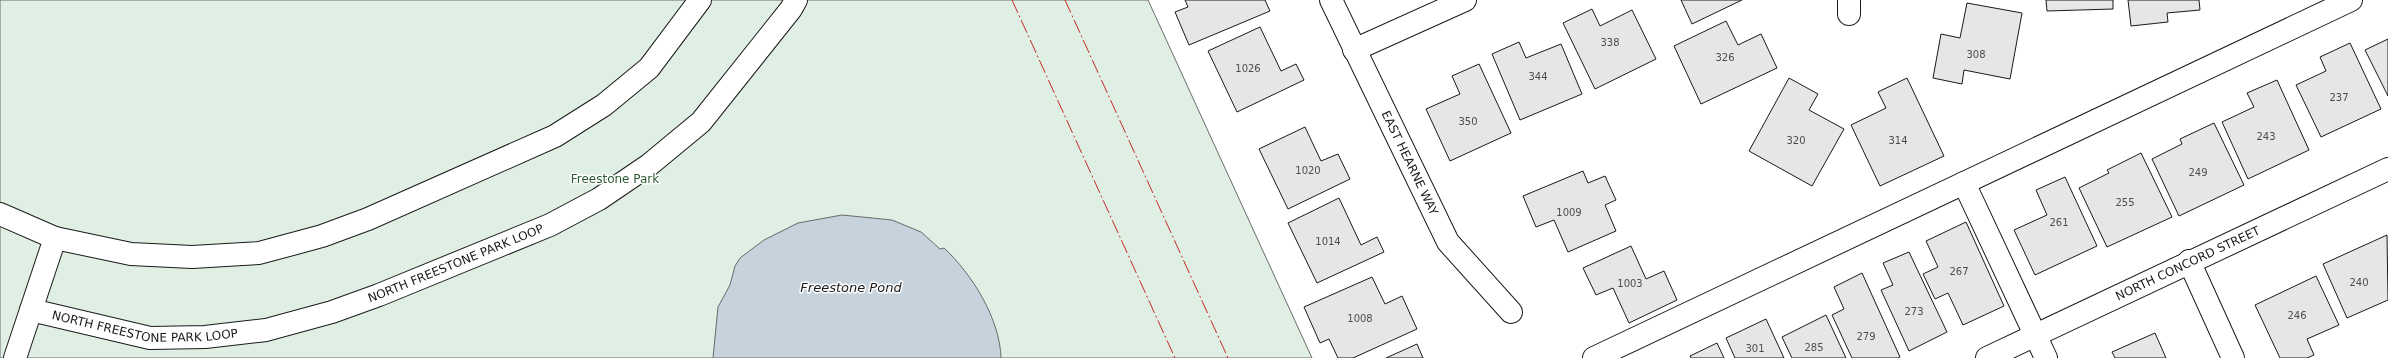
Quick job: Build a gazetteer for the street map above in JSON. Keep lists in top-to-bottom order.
{
  "streets": {
    "street": ["EAST HEARNE WAY", "NORTH FREESTONE PARK LOOP", "NORTH CONCORD STREET"]
  },
  "water": ["Freestone Pond"],
  "parks": ["Freestone Park"],
  "house_numbers": [
    "338",
    "308",
    "326",
    "1026",
    "344",
    "237",
    "350",
    "243",
    "320",
    "314",
    "1020",
    "249",
    "255",
    "1009",
    "261",
    "1014",
    "267",
    "240",
    "1003",
    "273",
    "246",
    "1008",
    "279",
    "285",
    "301"
  ]
}
